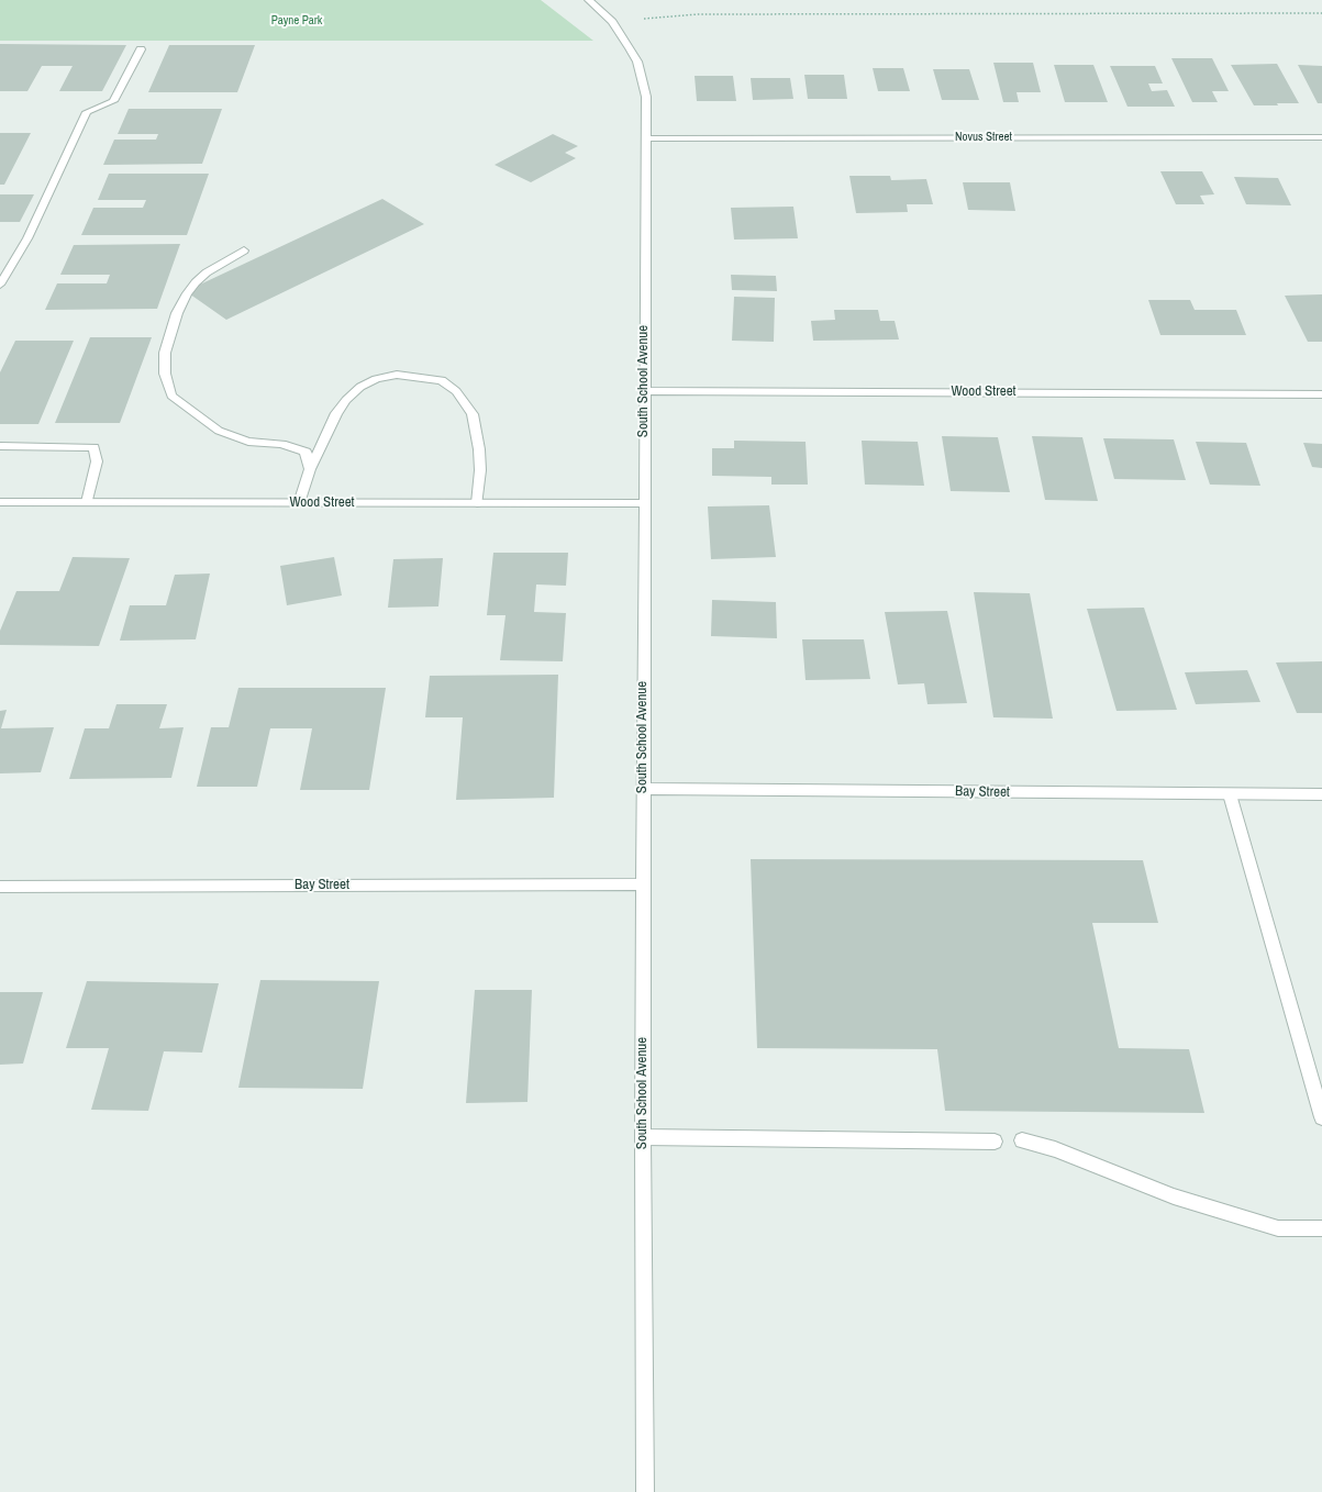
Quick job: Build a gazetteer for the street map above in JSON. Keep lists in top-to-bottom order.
{
  "streets": {
    "street": [
      "Novus Street",
      "South School Avenue",
      "Wood Street",
      "Bay Street"
    ]
  },
  "crossings": [
    ["Novus Street", "South School Avenue"],
    ["South School Avenue", "Wood Street"],
    ["South School Avenue", "Bay Street"]
  ],
  "parks": ["Payne Park"]
}
